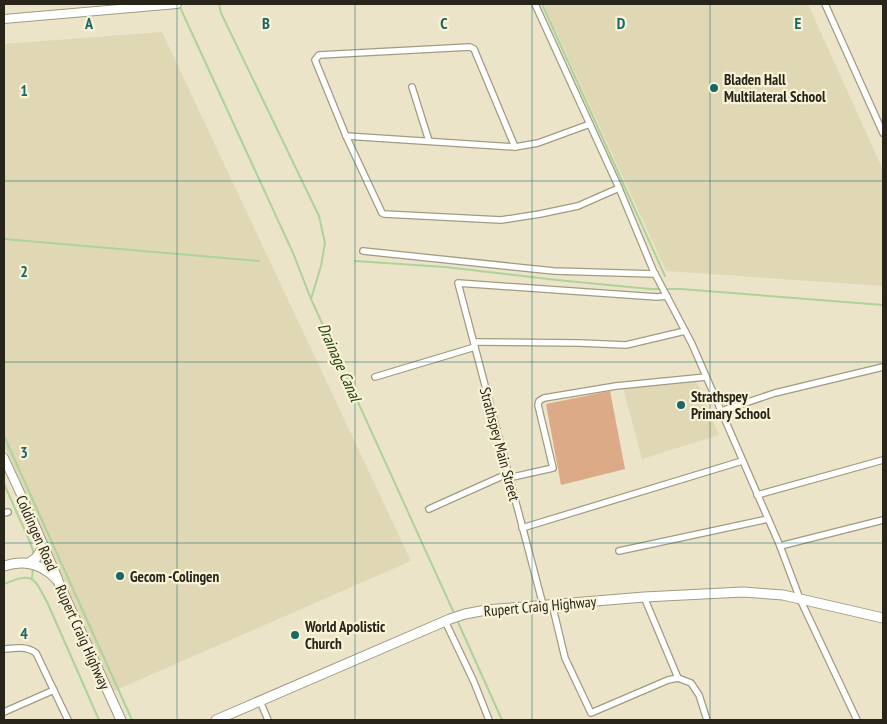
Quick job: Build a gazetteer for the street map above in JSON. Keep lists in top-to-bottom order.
{
  "streets": {
    "main road": ["Coldingen Road", "Rupert Craig Highway"],
    "street": ["Strathspey Main Street"]
  },
  "crossings": [
    ["Strathspey Main Street", "Rupert Craig Highway"],
    ["Coldingen Road", "Rupert Craig Highway"]
  ],
  "water": ["Drainage Canal"],
  "places": [
    "Bladen Hall Multilateral School",
    "Strathspey Primary School",
    "Gecom -Colingen",
    "World Apolistic Church"
  ],
  "grid": {
    "columns": [
      "A",
      "B",
      "C",
      "D",
      "E"
    ],
    "rows": [
      "1",
      "2",
      "3",
      "4"
    ]
  }
}
